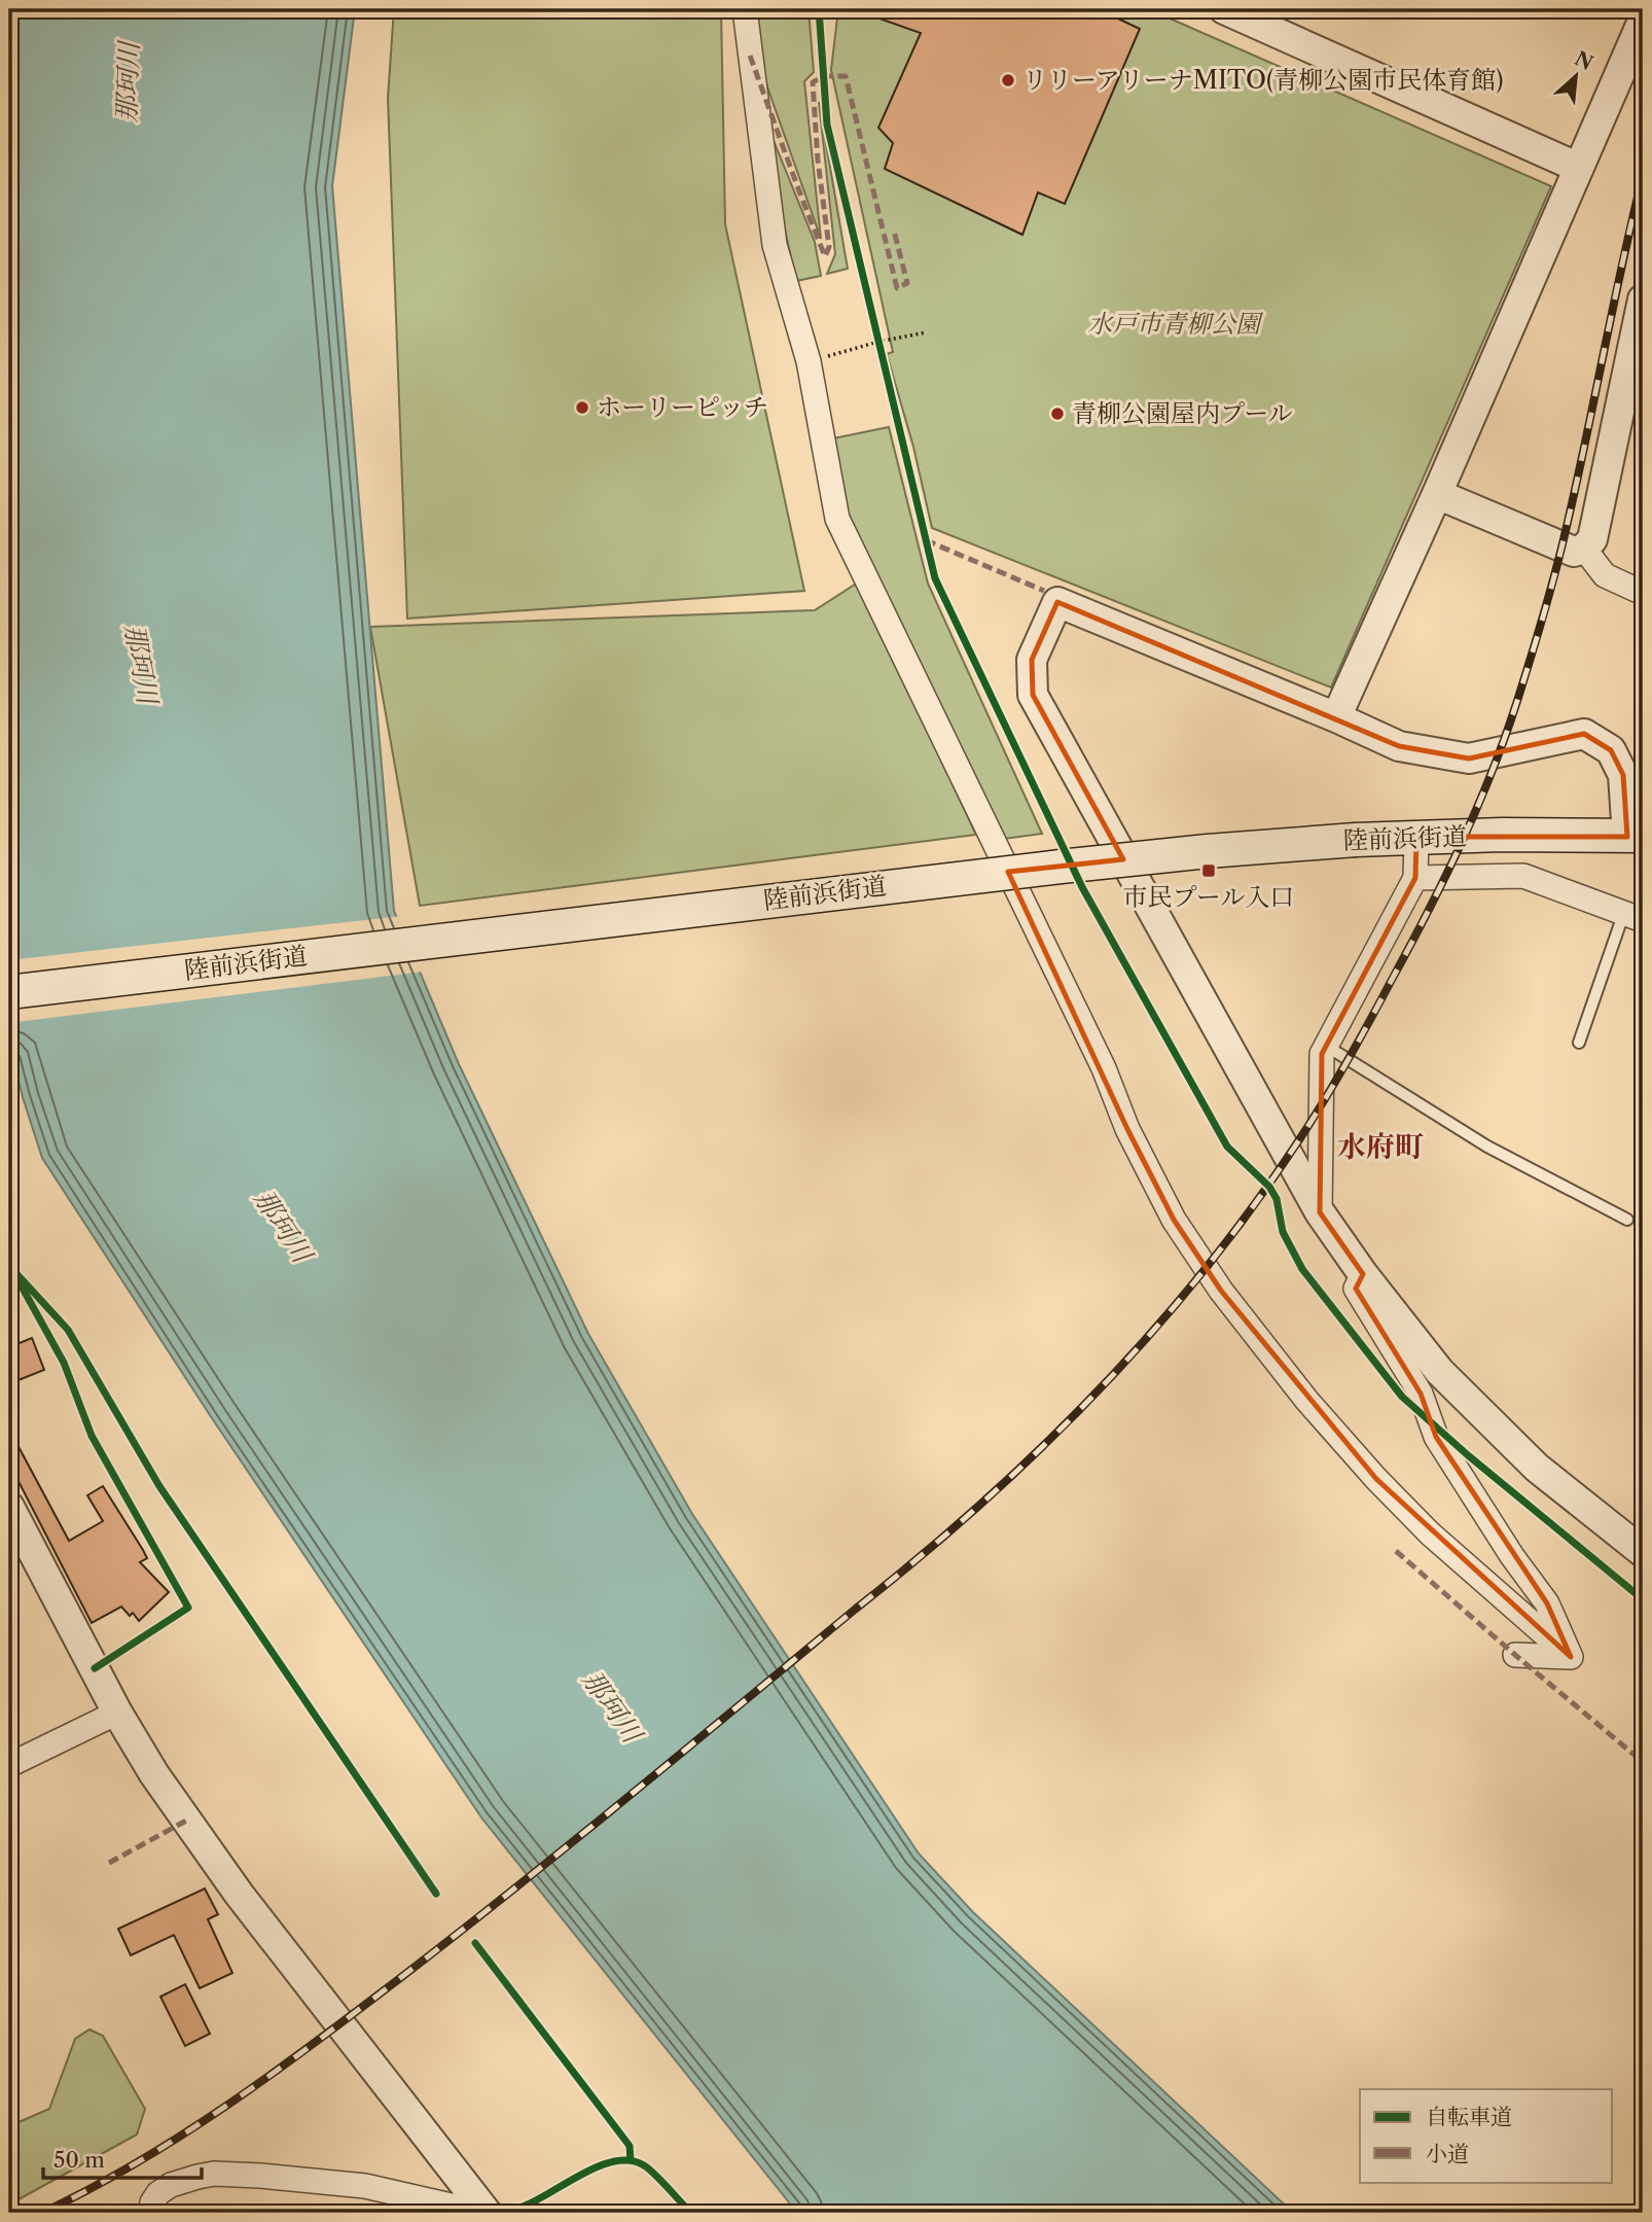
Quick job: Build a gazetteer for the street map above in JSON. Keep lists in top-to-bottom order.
{
  "streets": {
    "main road": ["陸前浜街道"]
  },
  "districts": ["水府町"],
  "water": ["那珂川"],
  "parks": ["水戸市青柳公園"],
  "places": {
    "other": ["リリーアリーナMITO(青柳公園市民体育館)", "ホーリーピッチ", "青柳公園屋内プール"],
    "transit": ["市民プール入口"]
  },
  "legend": ["自転車道", "小道"],
  "scale_bar": "50 m",
  "north": "top right"
}
